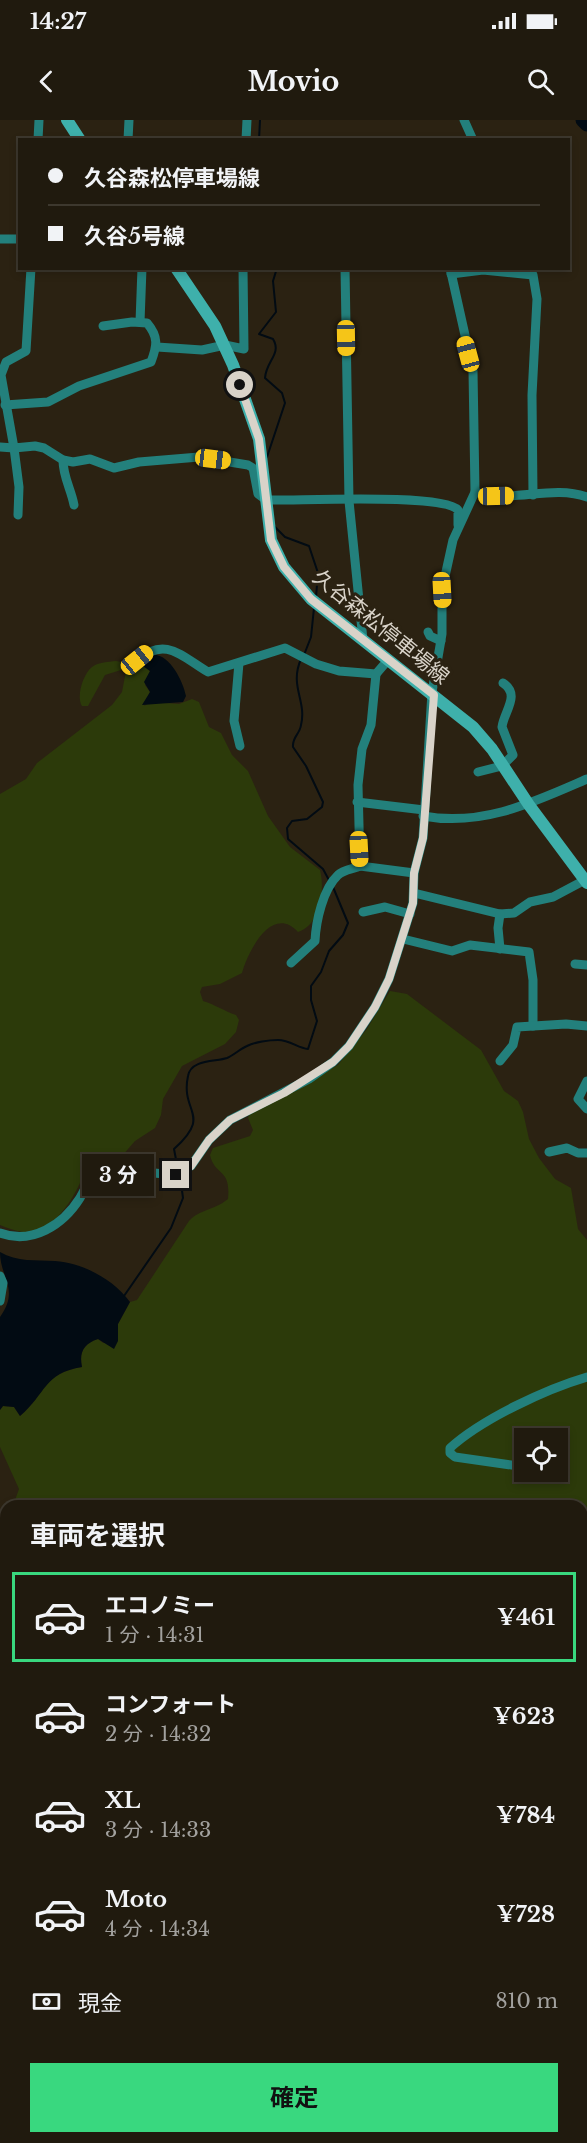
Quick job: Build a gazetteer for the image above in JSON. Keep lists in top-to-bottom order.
{
  "streets": {
    "main road": ["久谷森松停車場線"]
  },
  "page": {
    "status": "14:27",
    "header": "Movio",
    "banner": ["久谷森松停車場線", "久谷5号線"],
    "bubble": "3 分",
    "heading": "車両を選択",
    "list": [
      {
        "name": "エコノミー",
        "note": "1 分 · 14:31",
        "value": "¥461"
      },
      {
        "name": "コンフォート",
        "note": "2 分 · 14:32",
        "value": "¥623"
      },
      {
        "name": "XL",
        "note": "3 分 · 14:33",
        "value": "¥784"
      },
      {
        "name": "Moto",
        "note": "4 分 · 14:34",
        "value": "¥728"
      }
    ],
    "pay": ["現金", "810 m"],
    "buttons": "確定"
  }
}
